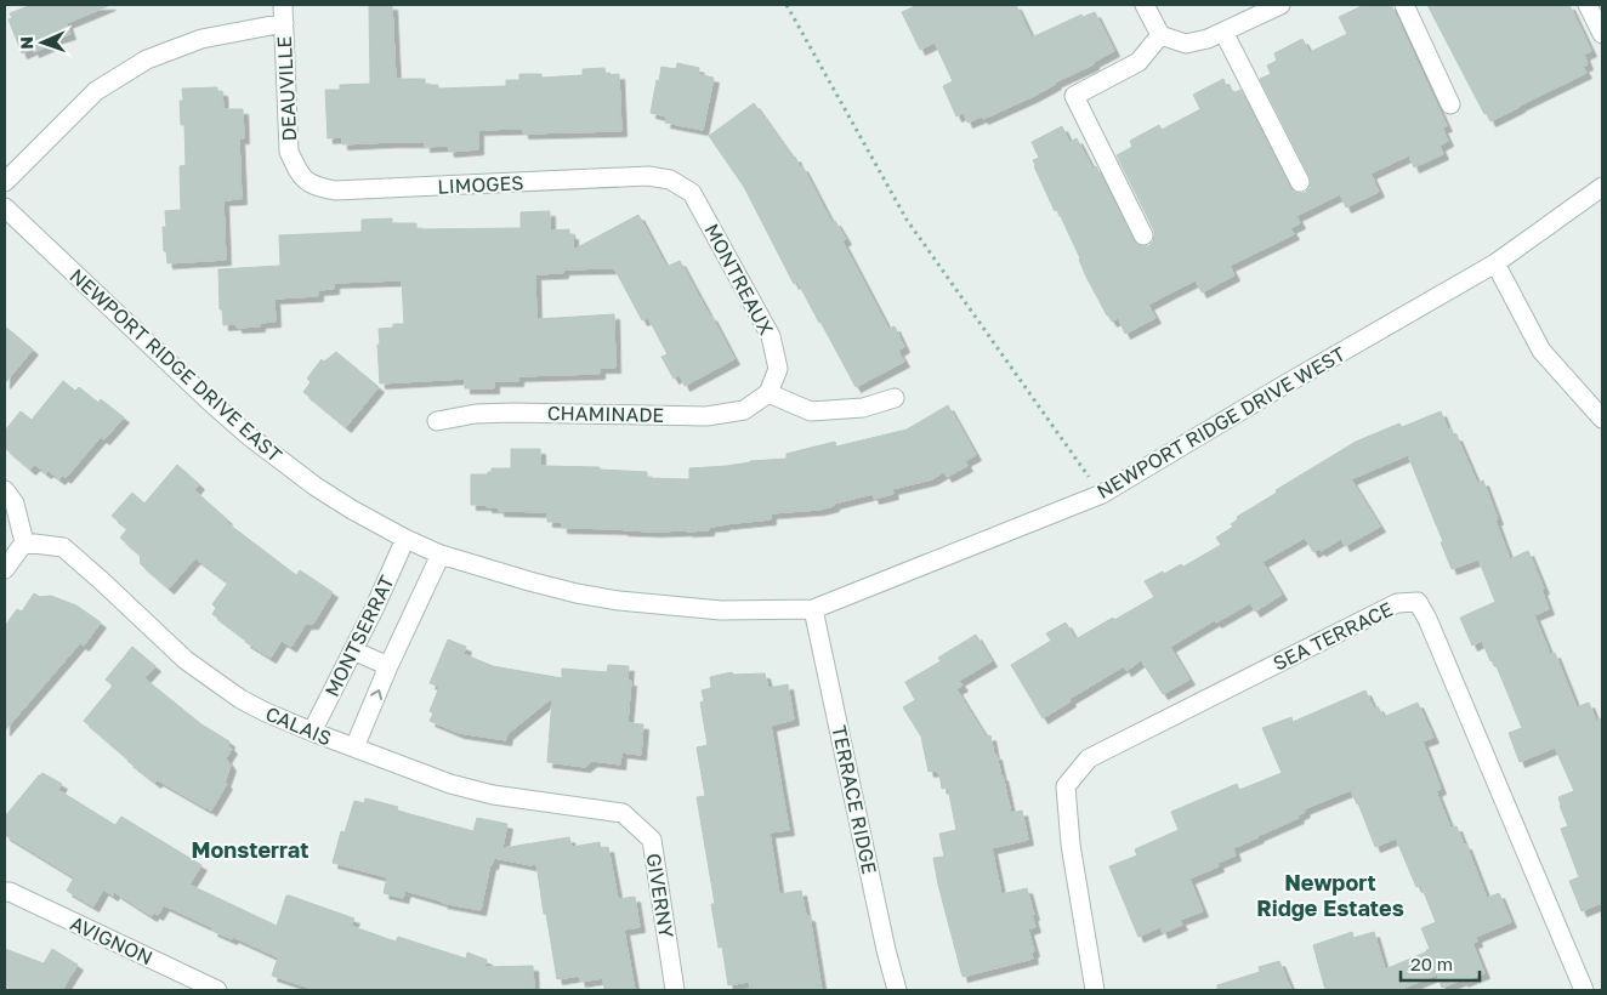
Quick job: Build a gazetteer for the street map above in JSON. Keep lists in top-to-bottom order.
{
  "streets": {
    "street": [
      "DEAUVILLE",
      "LIMOGES",
      "MONTREAUX",
      "NEWPORT RIDGE DRIVE EAST",
      "CHAMINADE",
      "NEWPORT RIDGE DRIVE WEST",
      "MONTSERRAT",
      "SEA TERRACE",
      "CALAIS",
      "TERRACE RIDGE",
      "GIVERNY",
      "AVIGNON"
    ]
  },
  "crossings": [
    ["DEAUVILLE", "LIMOGES"],
    ["LIMOGES", "MONTREAUX"],
    ["MONTREAUX", "CHAMINADE"],
    ["NEWPORT RIDGE DRIVE EAST", "NEWPORT RIDGE DRIVE WEST"],
    ["NEWPORT RIDGE DRIVE EAST", "MONTSERRAT"],
    ["NEWPORT RIDGE DRIVE EAST", "TERRACE RIDGE"],
    ["NEWPORT RIDGE DRIVE WEST", "TERRACE RIDGE"],
    ["MONTSERRAT", "CALAIS"],
    ["CALAIS", "GIVERNY"]
  ],
  "districts": ["Monsterrat", "Newport Ridge Estates"],
  "scale_bar": "20 m",
  "north": "left"
}
